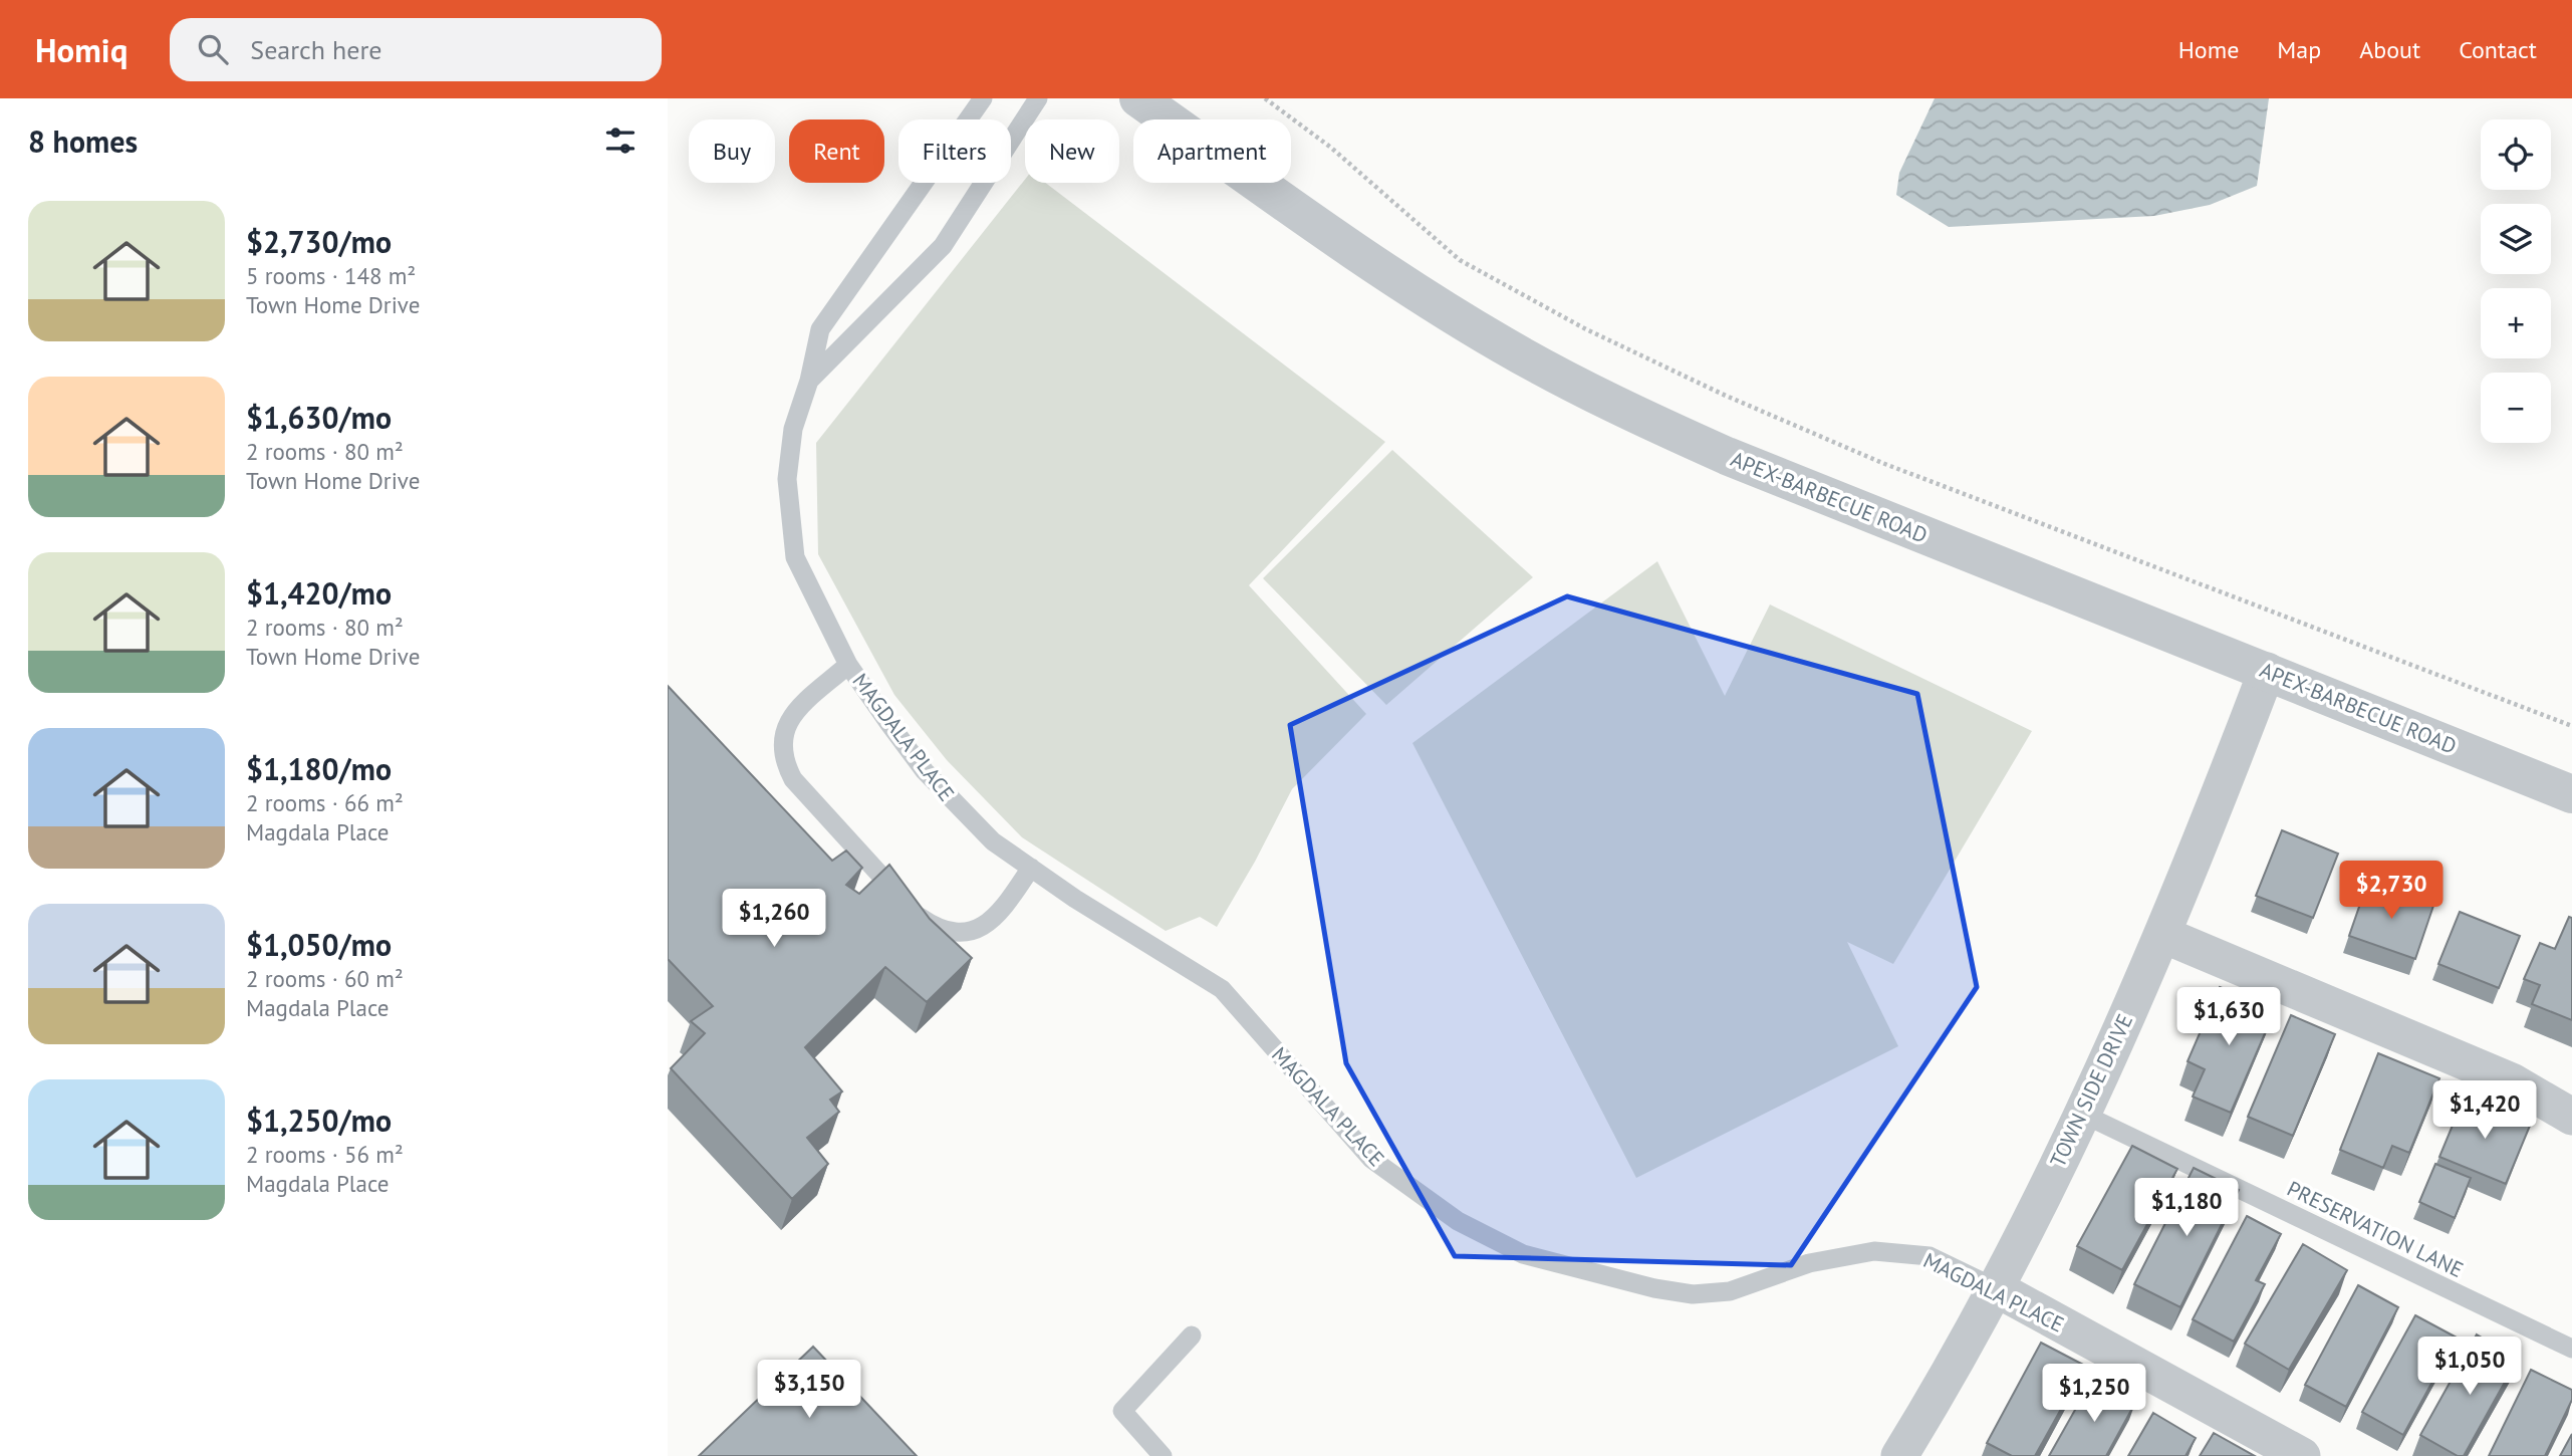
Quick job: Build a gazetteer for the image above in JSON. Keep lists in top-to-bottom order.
{
  "streets": {
    "street": ["APEX-BARBECUE ROAD", "MAGDALA PLACE", "TOWN SIDE DRIVE"],
    "lane": ["PRESERVATION LANE"]
  },
  "crossings": [
    ["APEX-BARBECUE ROAD", "TOWN SIDE DRIVE"],
    ["MAGDALA PLACE", "TOWN SIDE DRIVE"],
    ["TOWN SIDE DRIVE", "PRESERVATION LANE"]
  ],
  "page": {
    "header": "Homiq",
    "search": "Search here",
    "nav": [
      "Home",
      "Map",
      "About",
      "Contact"
    ],
    "heading": "8 homes",
    "map_buttons": ["+", "−"],
    "chip": [
      "Buy",
      "Rent",
      "Filters",
      "New",
      "Apartment"
    ],
    "list": [
      {
        "name": "$2,730/mo",
        "note": "5 rooms · 148 m² · Town Home Drive"
      },
      {
        "name": "$1,630/mo",
        "note": "2 rooms · 80 m² · Town Home Drive"
      },
      {
        "name": "$1,420/mo",
        "note": "2 rooms · 80 m² · Town Home Drive"
      },
      {
        "name": "$1,180/mo",
        "note": "2 rooms · 66 m² · Magdala Place"
      },
      {
        "name": "$1,050/mo",
        "note": "2 rooms · 60 m² · Magdala Place"
      },
      {
        "name": "$1,250/mo",
        "note": "2 rooms · 56 m² · Magdala Place"
      }
    ],
    "price": [
      "$2,730",
      "$1,260",
      "$1,630",
      "$1,420",
      "$1,180",
      "$1,050",
      "$3,150",
      "$1,250"
    ]
  }
}
